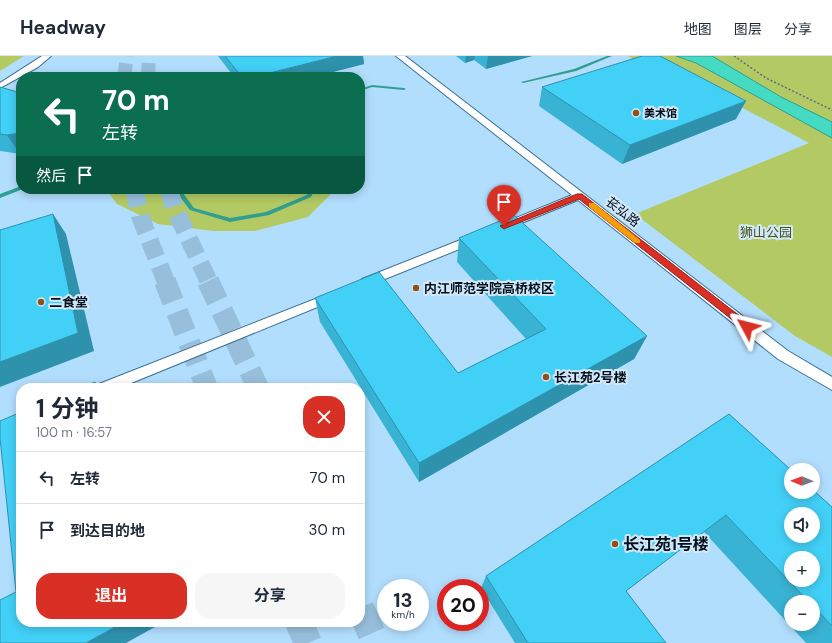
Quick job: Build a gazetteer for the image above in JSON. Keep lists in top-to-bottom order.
{
  "streets": {
    "lane": ["苌弘路"]
  },
  "parks": ["狮山公园"],
  "places": [
    "美术馆",
    "内江师范学院高桥校区",
    "二食堂",
    "长江苑2号楼",
    "长江苑1号楼"
  ],
  "north": "left",
  "page": {
    "header": "Headway",
    "nav": ["地图", "图层", "分享"],
    "turn": ["70 m", "左转"],
    "then": "然后",
    "heading": ["1 分钟", "100 m · 16:57"],
    "list": [
      {
        "name": "左转",
        "value": "70 m"
      },
      {
        "name": "到达目的地",
        "value": "30 m"
      }
    ],
    "map_buttons": ["+", "−"],
    "buttons": ["退出", "分享"],
    "speed": "13 km/h",
    "limit": "20"
  }
}
